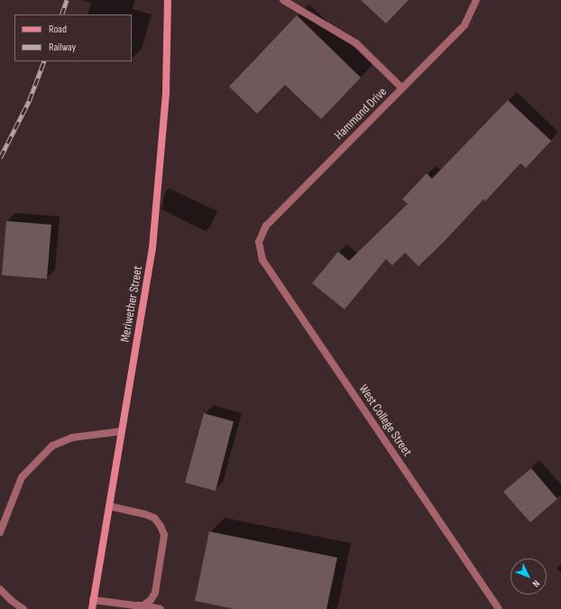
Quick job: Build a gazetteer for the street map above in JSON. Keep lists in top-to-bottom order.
{
  "streets": {
    "street": ["Hammond Drive", "Meriwether Street", "West College Street"]
  },
  "crossings": [
    ["Hammond Drive", "West College Street"]
  ],
  "legend": ["Road", "Railway"],
  "north": "bottom right"
}
